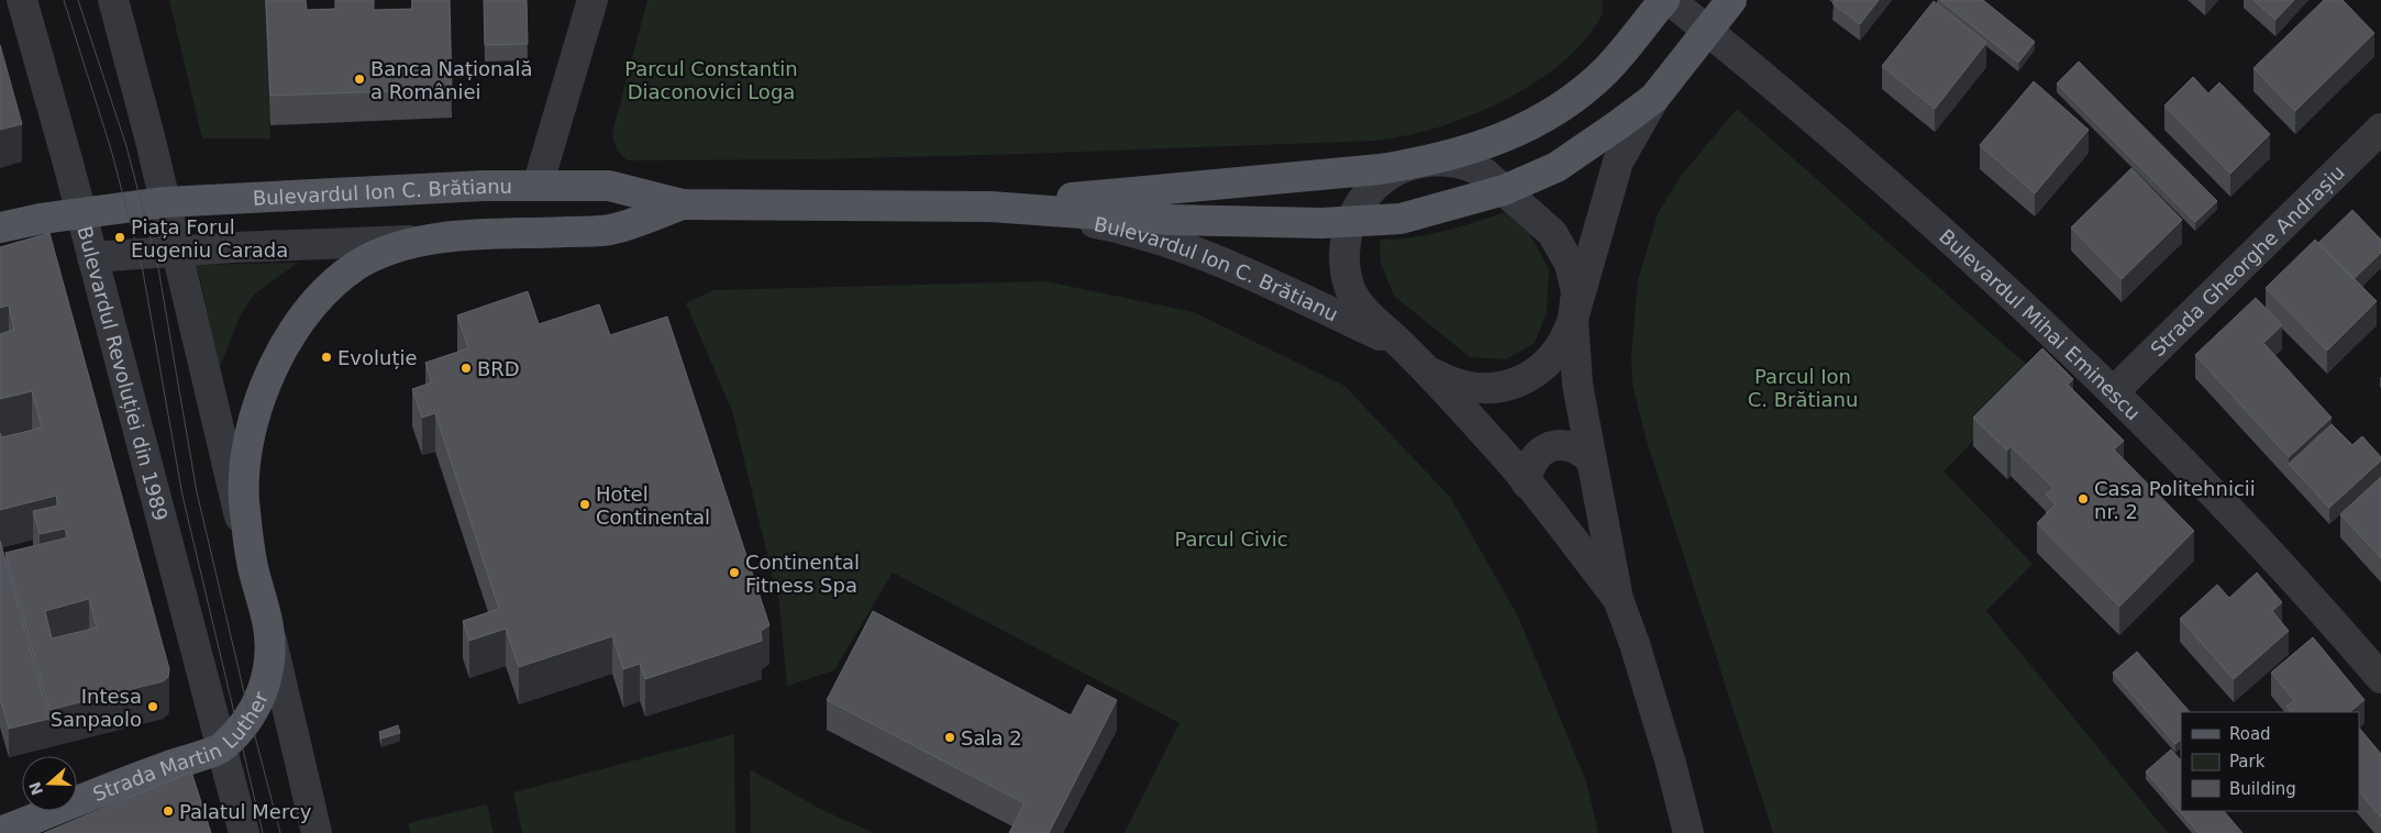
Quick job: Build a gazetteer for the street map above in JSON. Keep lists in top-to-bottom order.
{
  "streets": {
    "main road": ["Bulevardul Ion C. Brătianu", "Strada Martin Luther"],
    "street": ["Strada Gheorghe Andrașiu", "Bulevardul Mihai Eminescu", "Bulevardul Revoluției din 1989"]
  },
  "crossings": [
    ["Bulevardul Ion C. Brătianu", "Bulevardul Mihai Eminescu"],
    ["Bulevardul Ion C. Brătianu", "Bulevardul Revoluției din 1989"],
    ["Strada Gheorghe Andrașiu", "Bulevardul Mihai Eminescu"],
    ["Bulevardul Revoluției din 1989", "Strada Martin Luther"]
  ],
  "parks": ["Parcul Constantin Diaconovici Loga", "Parcul Ion C. Brătianu", "Parcul Civic"],
  "places": [
    "Banca Națională a României",
    "Piața Forul Eugeniu Carada",
    "Evoluție",
    "BRD",
    "Casa Politehnicii nr. 2",
    "Hotel Continental",
    "Continental Fitness Spa",
    "Intesa Sanpaolo",
    "Sala 2",
    "Palatul Mercy"
  ],
  "legend": ["Road", "Park", "Building"],
  "north": "left"
}
